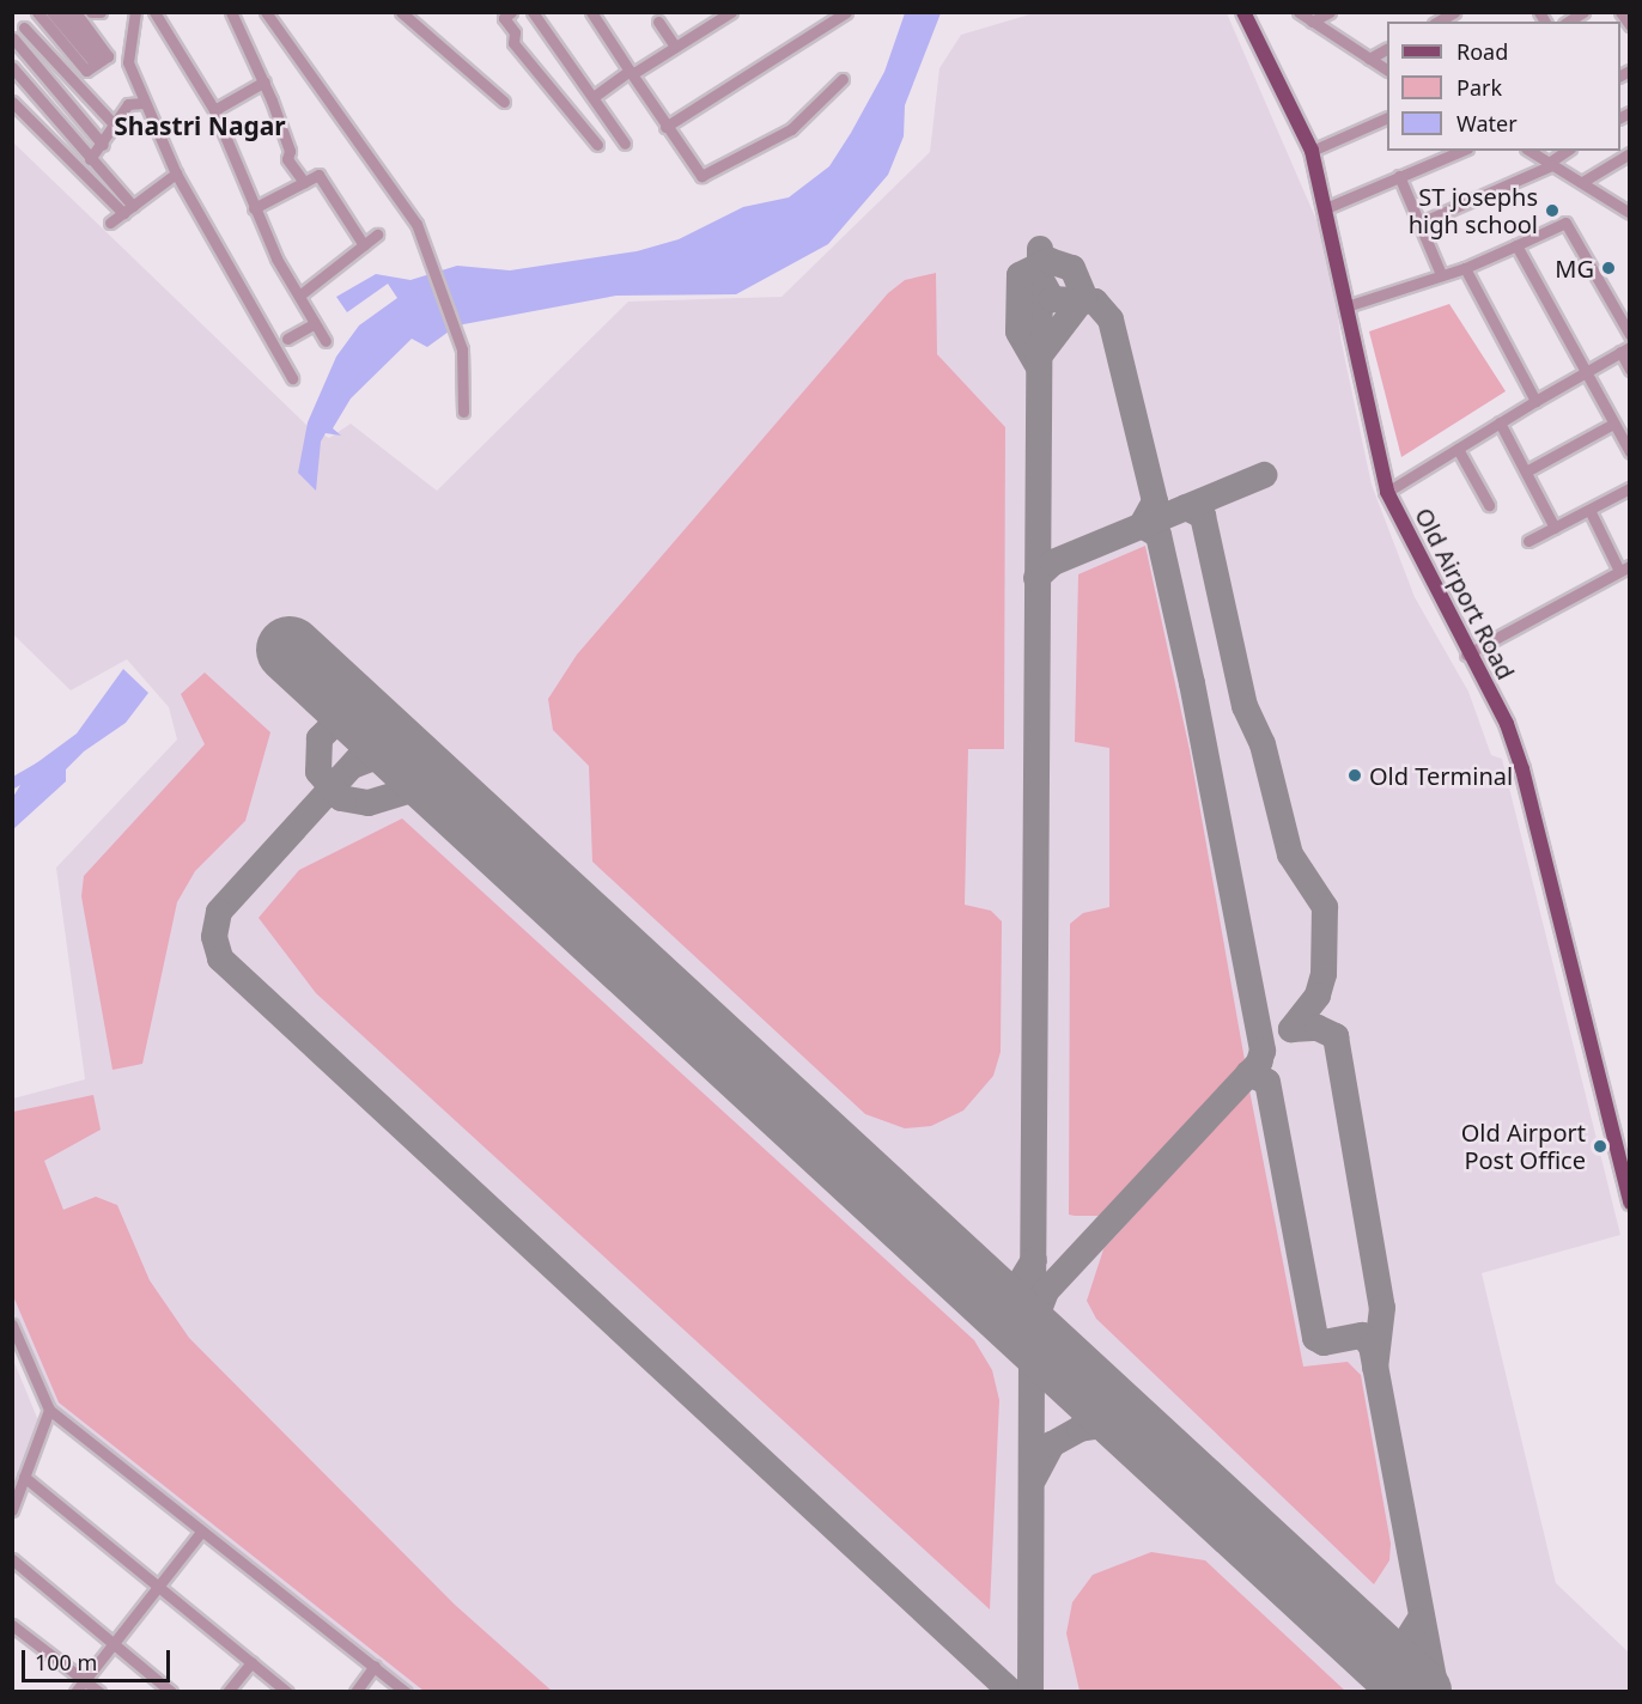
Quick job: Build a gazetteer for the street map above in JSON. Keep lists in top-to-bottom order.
{
  "streets": {
    "main road": ["Old Airport Road"]
  },
  "districts": ["Shastri Nagar"],
  "places": [
    "ST josephs high school",
    "MG",
    "Old Terminal",
    "Old Airport Post Office"
  ],
  "legend": ["Road", "Park", "Water"],
  "scale_bar": "100 m"
}
